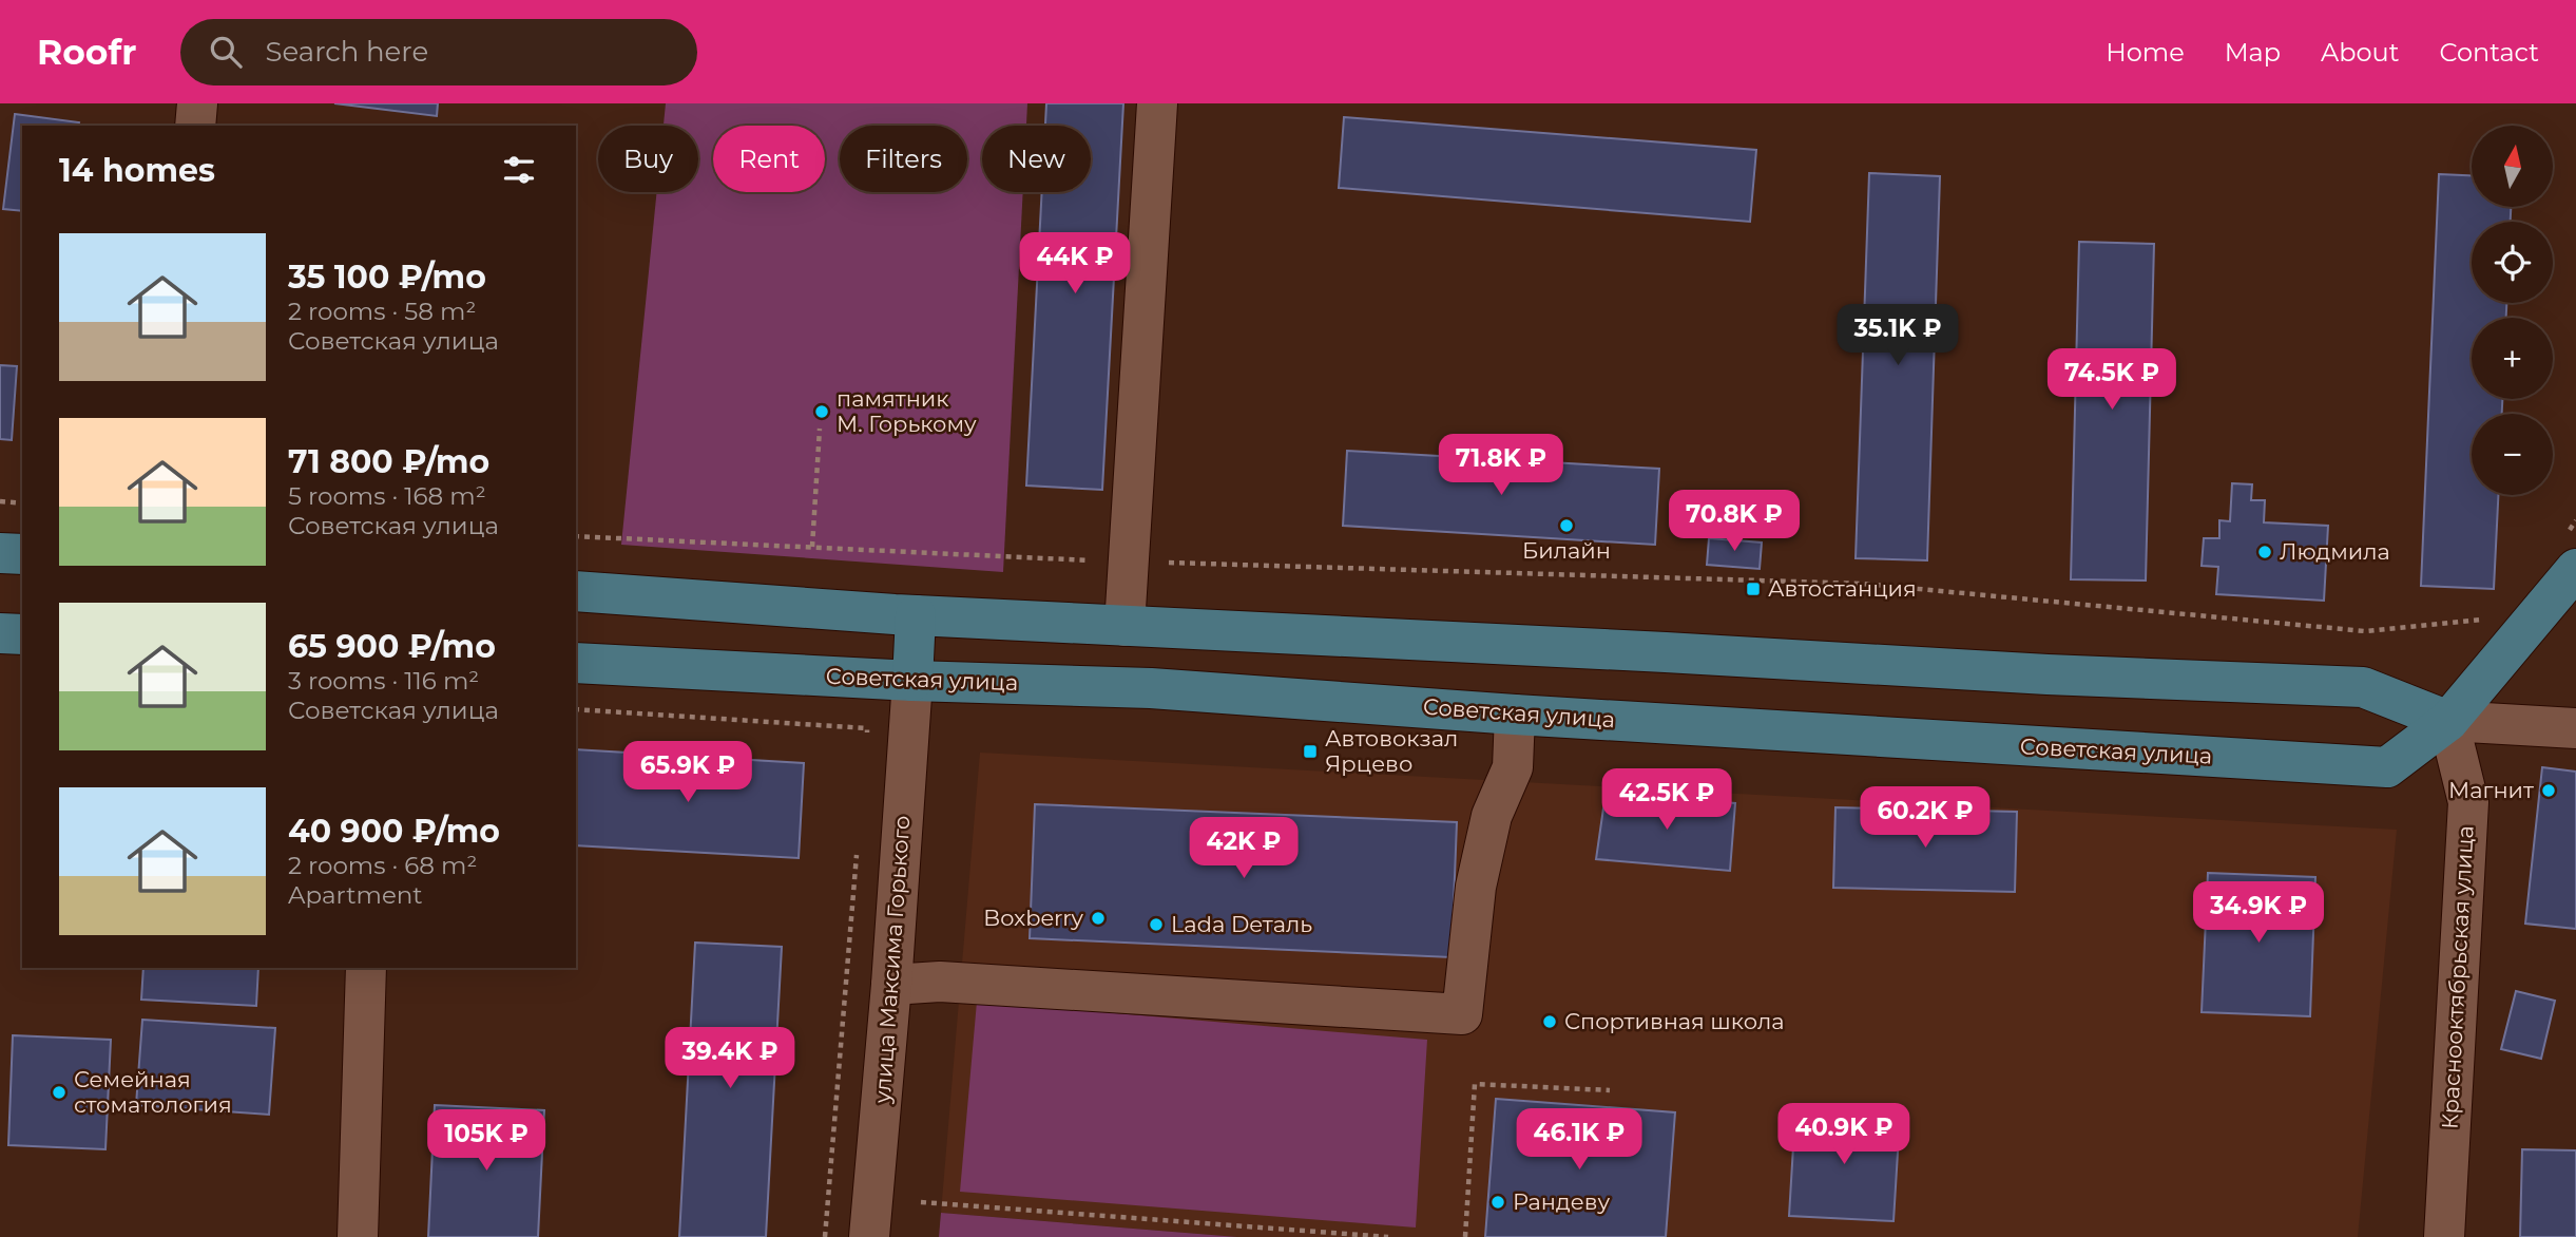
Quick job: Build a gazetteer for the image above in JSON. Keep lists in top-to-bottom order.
{
  "streets": {
    "main road": ["Советская улица"],
    "street": ["улица Максима Горького", "Краснооктябрьская улица"]
  },
  "crossings": [
    ["Советская улица", "улица Максима Горького"],
    ["Советская улица", "Краснооктябрьская улица"]
  ],
  "places": {
    "other": [
      "памятник М. Горькому",
      "Билайн",
      "Людмила",
      "Магнит",
      "Boxberry",
      "Lada Dеталь",
      "Спортивная школа",
      "Семейная стоматология",
      "Рандеву"
    ],
    "transit": ["Автостанция", "Автовокзал Ярцево"]
  },
  "north": "top",
  "page": {
    "header": "Roofr",
    "search": "Search here",
    "nav": [
      "Home",
      "Map",
      "About",
      "Contact"
    ],
    "map_buttons": ["+", "−"],
    "chip": [
      "Buy",
      "Rent",
      "Filters",
      "New"
    ],
    "heading": "14 homes",
    "list": [
      {
        "name": "35 100 ₽/mo",
        "note": "2 rooms · 58 m² · Советская улица"
      },
      {
        "name": "71 800 ₽/mo",
        "note": "5 rooms · 168 m² · Советская улица"
      },
      {
        "name": "65 900 ₽/mo",
        "note": "3 rooms · 116 m² · Советская улица"
      },
      {
        "name": "40 900 ₽/mo",
        "note": "2 rooms · 68 m² · Apartment"
      }
    ],
    "price": [
      "44K ₽",
      "35.1K ₽",
      "74.5K ₽",
      "71.8K ₽",
      "70.8K ₽",
      "65.9K ₽",
      "42.5K ₽",
      "60.2K ₽",
      "42K ₽",
      "34.9K ₽",
      "39.4K ₽",
      "40.9K ₽",
      "46.1K ₽",
      "105K ₽"
    ]
  }
}
